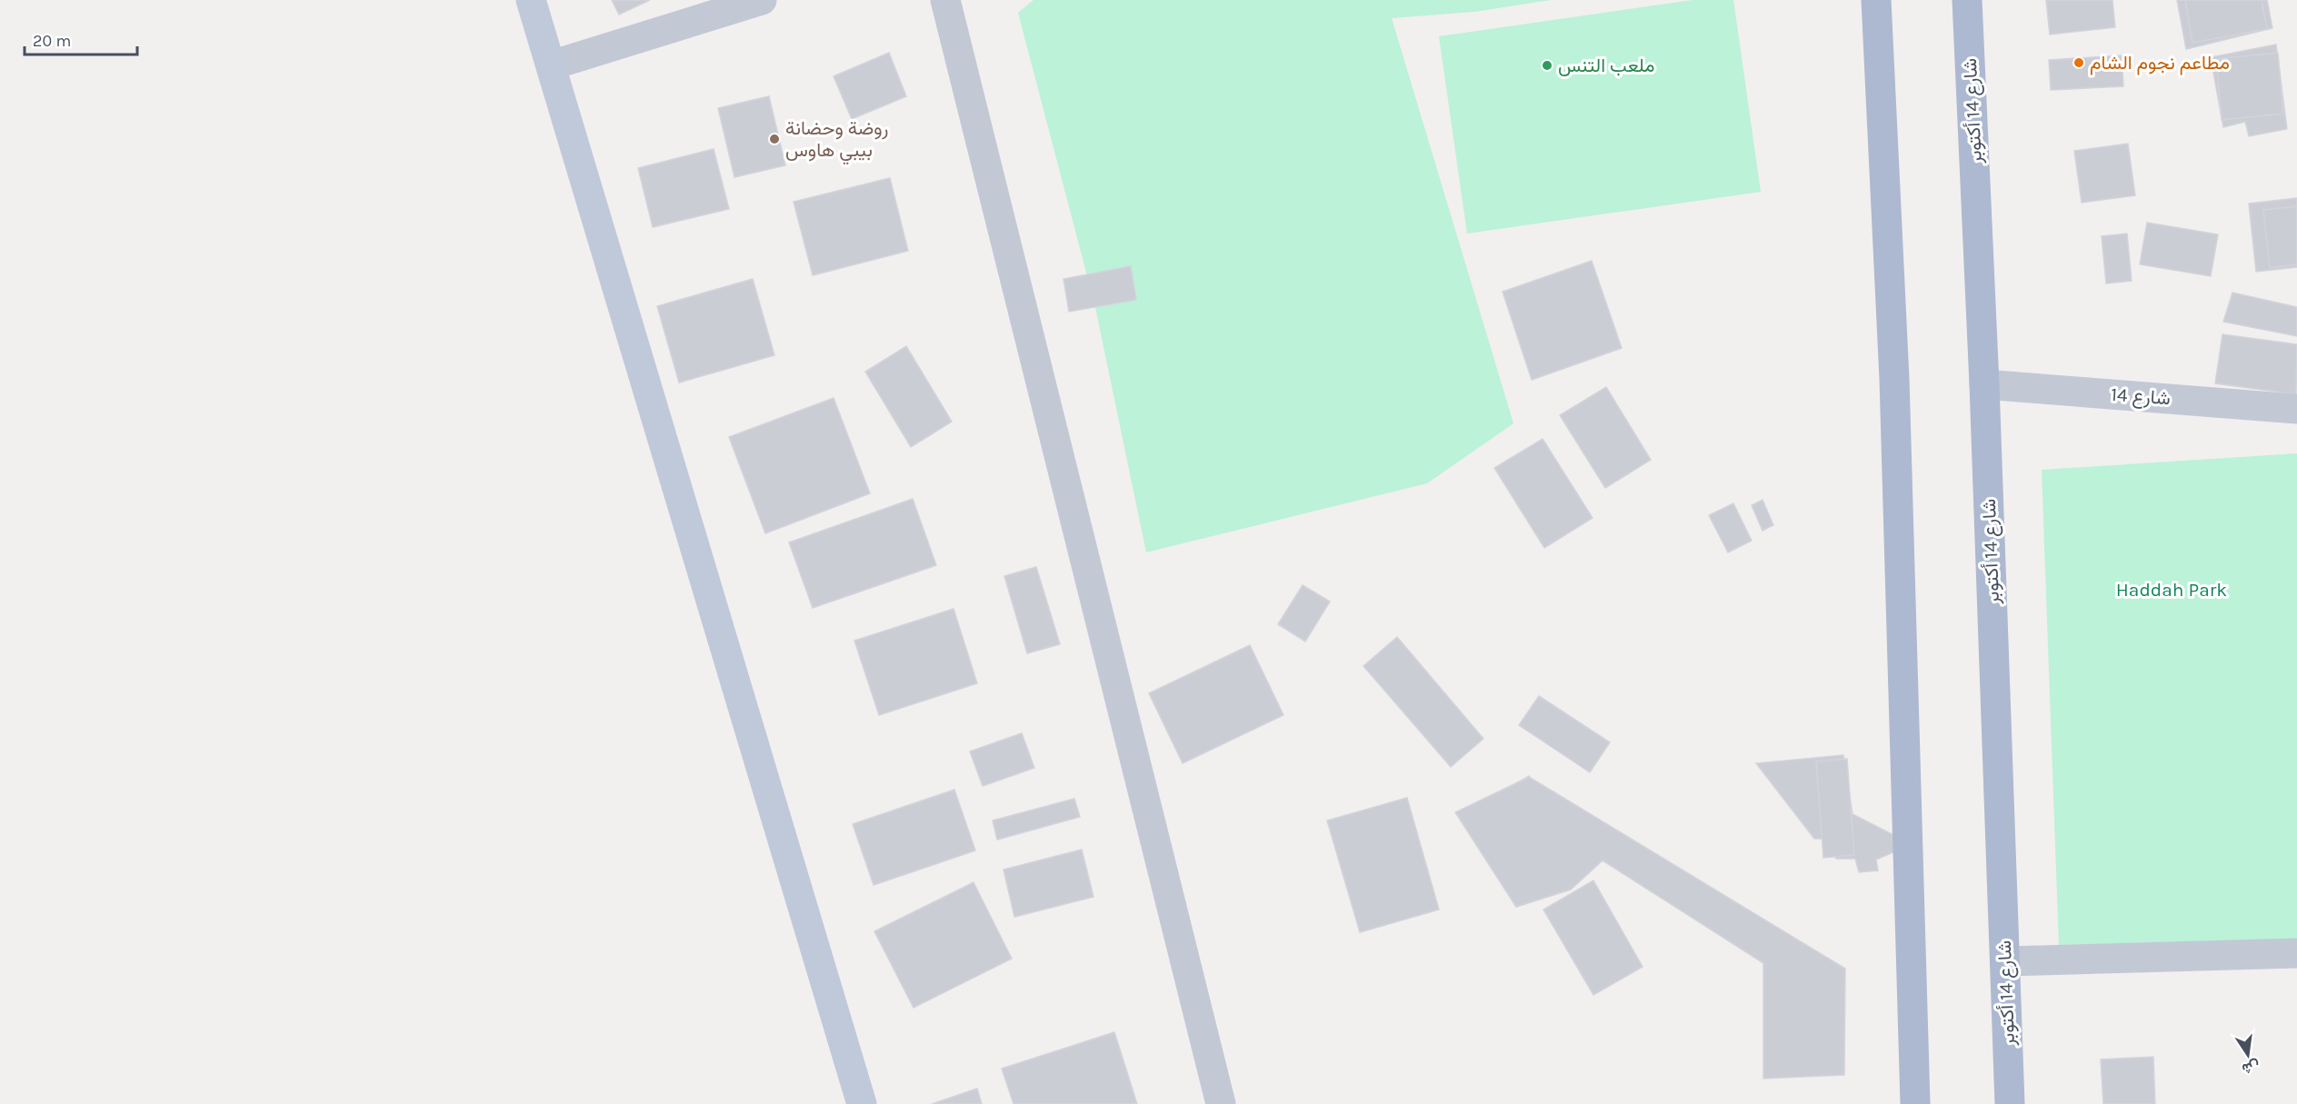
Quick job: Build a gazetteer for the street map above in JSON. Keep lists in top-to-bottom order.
{
  "streets": {
    "main road": ["شارع 14 أكتوبر"],
    "street": ["شارع 14"]
  },
  "crossings": [
    ["شارع 14 أكتوبر", "شارع 14"]
  ],
  "parks": ["Haddah Park"],
  "places": ["مطاعم نجوم الشام", "ملعب التنس", "روضة وحضانة بيبي هاوس"],
  "scale_bar": "20 m",
  "north": "bottom"
}
